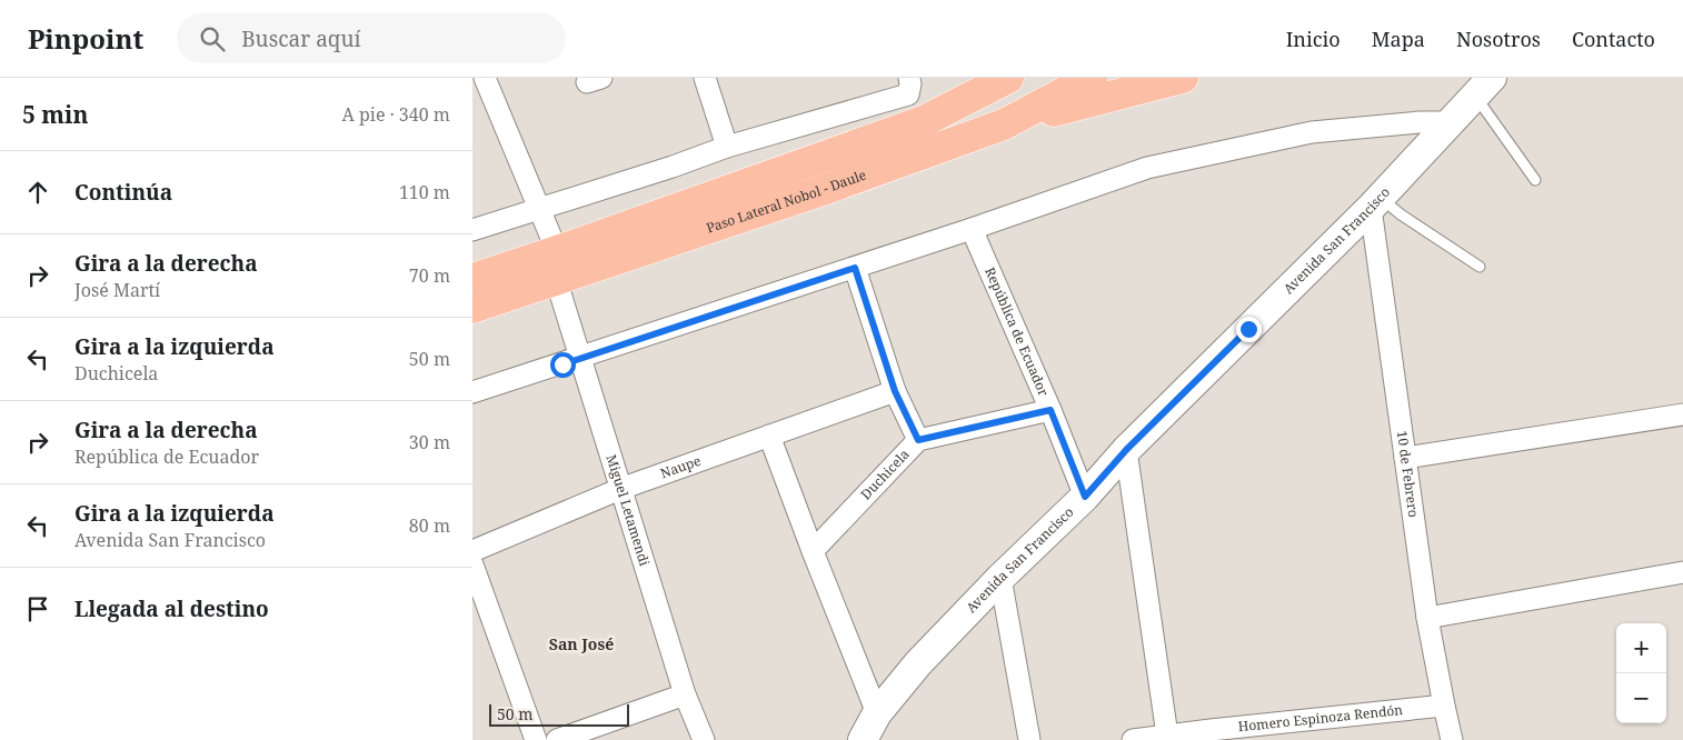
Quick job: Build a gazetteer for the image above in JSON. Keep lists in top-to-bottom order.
{
  "streets": {
    "main road": ["Paso Lateral Nobol - Daule"],
    "street": [
      "Avenida San Francisco",
      "República de Ecuador",
      "Naupe",
      "Duchicela",
      "10 de Febrero",
      "Miguel Letamendi",
      "Homero Espinoza Rendón"
    ]
  },
  "crossings": [
    ["Paso Lateral Nobol - Daule", "Miguel Letamendi"],
    ["Avenida San Francisco", "República de Ecuador"],
    ["Avenida San Francisco", "10 de Febrero"],
    ["República de Ecuador", "Duchicela"],
    ["Naupe", "Miguel Letamendi"],
    ["10 de Febrero", "Homero Espinoza Rendón"]
  ],
  "districts": ["San José"],
  "scale_bar": "50 m",
  "page": {
    "header": "Pinpoint",
    "search": "Buscar aquí",
    "nav": [
      "Inicio",
      "Mapa",
      "Nosotros",
      "Contacto"
    ],
    "heading": ["5 min", "A pie · 340 m"],
    "list": [
      ["Continúa", "110 m"],
      ["Gira a la derecha", "José Martí", "70 m"],
      ["Gira a la izquierda", "Duchicela", "50 m"],
      ["Gira a la derecha", "República de Ecuador", "30 m"],
      ["Gira a la izquierda", "Avenida San Francisco", "80 m"],
      "Llegada al destino"
    ],
    "map_buttons": ["+", "−"],
    "scale": "50 m"
  }
}
